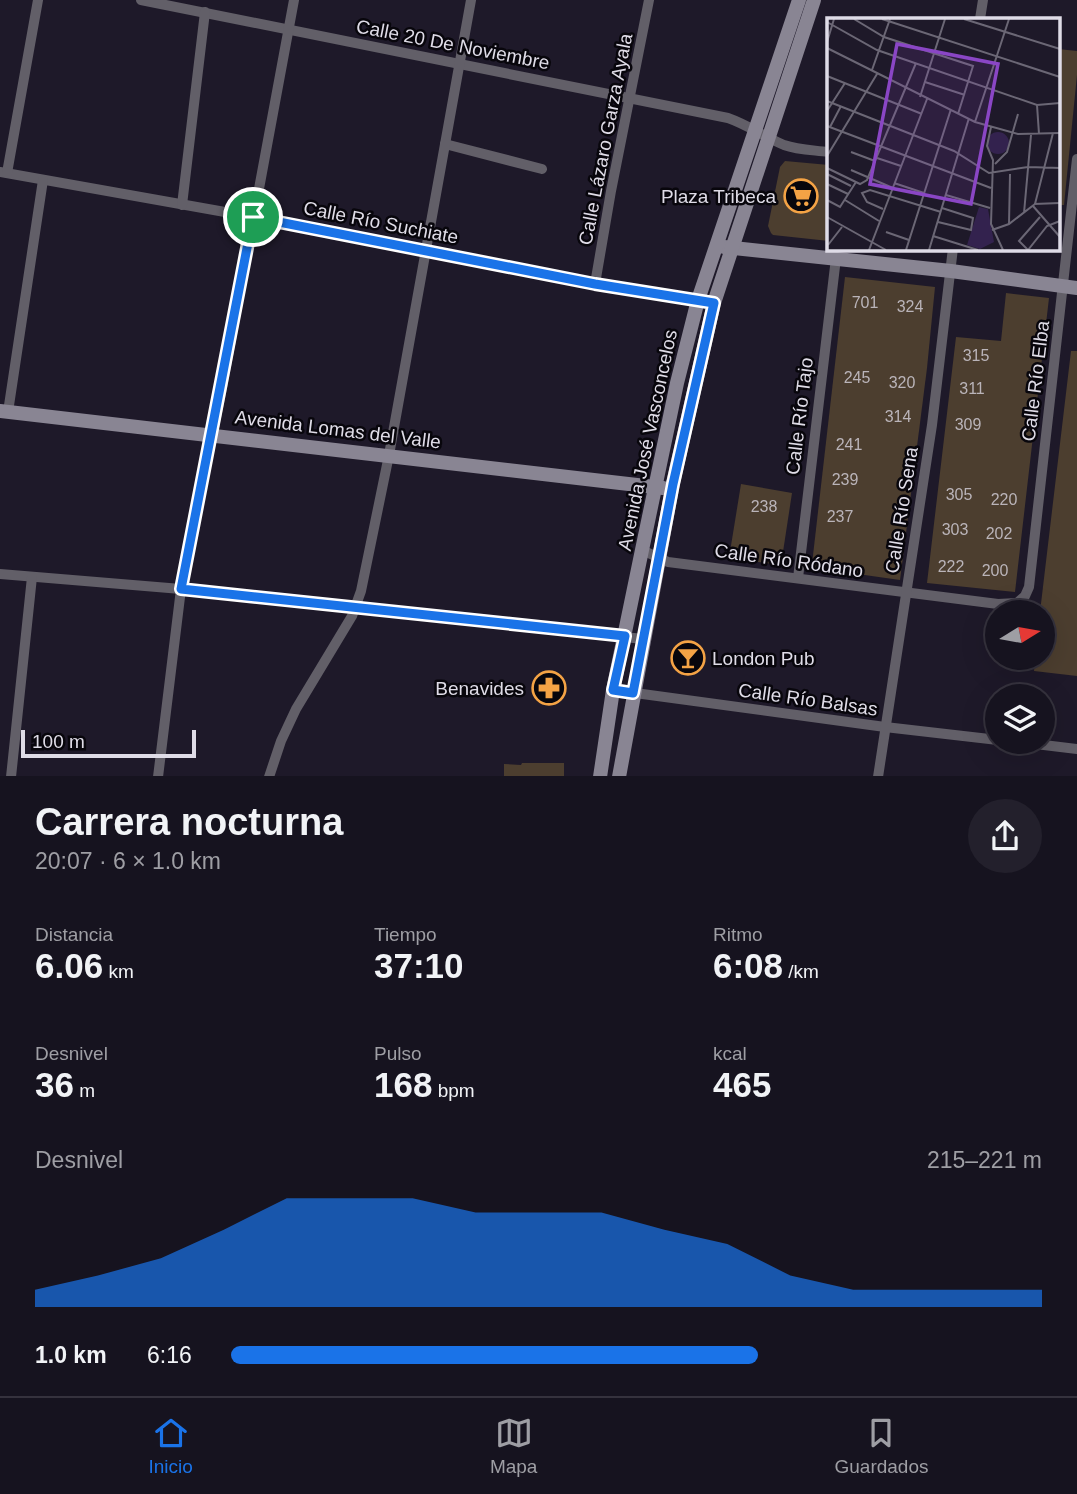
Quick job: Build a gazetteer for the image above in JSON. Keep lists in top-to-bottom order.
{
  "streets": {
    "main road": ["Avenida Lomas del Valle", "Avenida José Vasconcelos"],
    "street": [
      "Calle 20 De Noviembre",
      "Calle Lázaro Garza Ayala",
      "Calle Río Suchiate",
      "Calle Río Elba",
      "Calle Río Tajo",
      "Calle Río Sena",
      "Calle Río Ródano",
      "Calle Río Balsas"
    ]
  },
  "crossings": [
    ["Calle 20 De Noviembre", "Calle Lázaro Garza Ayala"],
    ["Calle 20 De Noviembre", "Avenida José Vasconcelos"],
    ["Calle Lázaro Garza Ayala", "Calle Río Suchiate"],
    ["Calle Río Suchiate", "Avenida José Vasconcelos"],
    ["Calle Río Tajo", "Calle Río Ródano"],
    ["Avenida Lomas del Valle", "Avenida José Vasconcelos"],
    ["Avenida José Vasconcelos", "Calle Río Ródano"],
    ["Avenida José Vasconcelos", "Calle Río Balsas"],
    ["Calle Río Sena", "Calle Río Ródano"],
    ["Calle Río Sena", "Calle Río Balsas"]
  ],
  "places": {
    "supermarket": ["Plaza Tribeca"],
    "bar": ["London Pub"],
    "pharmacy": ["Benavides"]
  },
  "house_numbers": [
    "701",
    "324",
    "315",
    "245",
    "320",
    "311",
    "314",
    "309",
    "241",
    "239",
    "305",
    "220",
    "238",
    "237",
    "303",
    "202",
    "222",
    "200"
  ],
  "scale_bar": "100 m",
  "north": "right",
  "page": {
    "scale": "100 m",
    "heading": ["Carrera nocturna", "20:07 · 6 × 1.0 km"],
    "stats": [
      ["Distancia", "6.06 km"],
      ["Tiempo", "37:10"],
      ["Ritmo", "6:08 /km"],
      ["Desnivel", "36 m"],
      ["Pulso", "168 bpm"],
      ["kcal", "465"]
    ],
    "chart": ["Desnivel", "215–221 m"],
    "list": [
      {
        "name": "1.0 km",
        "note": "6:16"
      }
    ],
    "tabs": ["Inicio", "Mapa", "Guardados"]
  }
}
